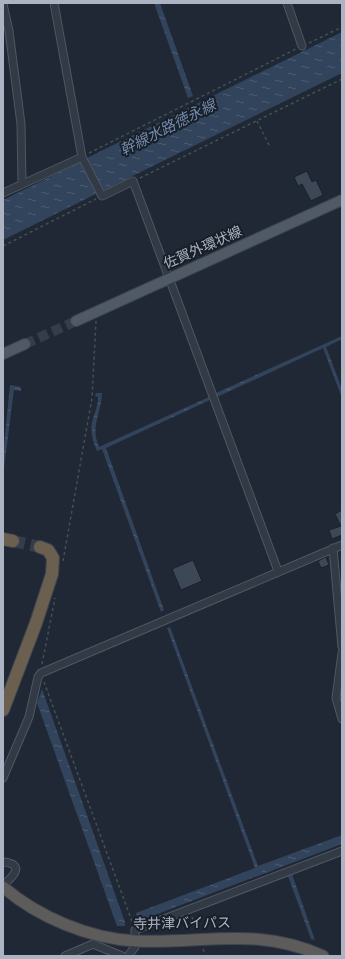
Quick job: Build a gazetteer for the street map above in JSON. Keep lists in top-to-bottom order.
{
  "streets": {
    "highway": ["寺井津バイパス"],
    "main road": ["佐賀外環状線"]
  },
  "water": ["幹線水路徳永線"]
}
